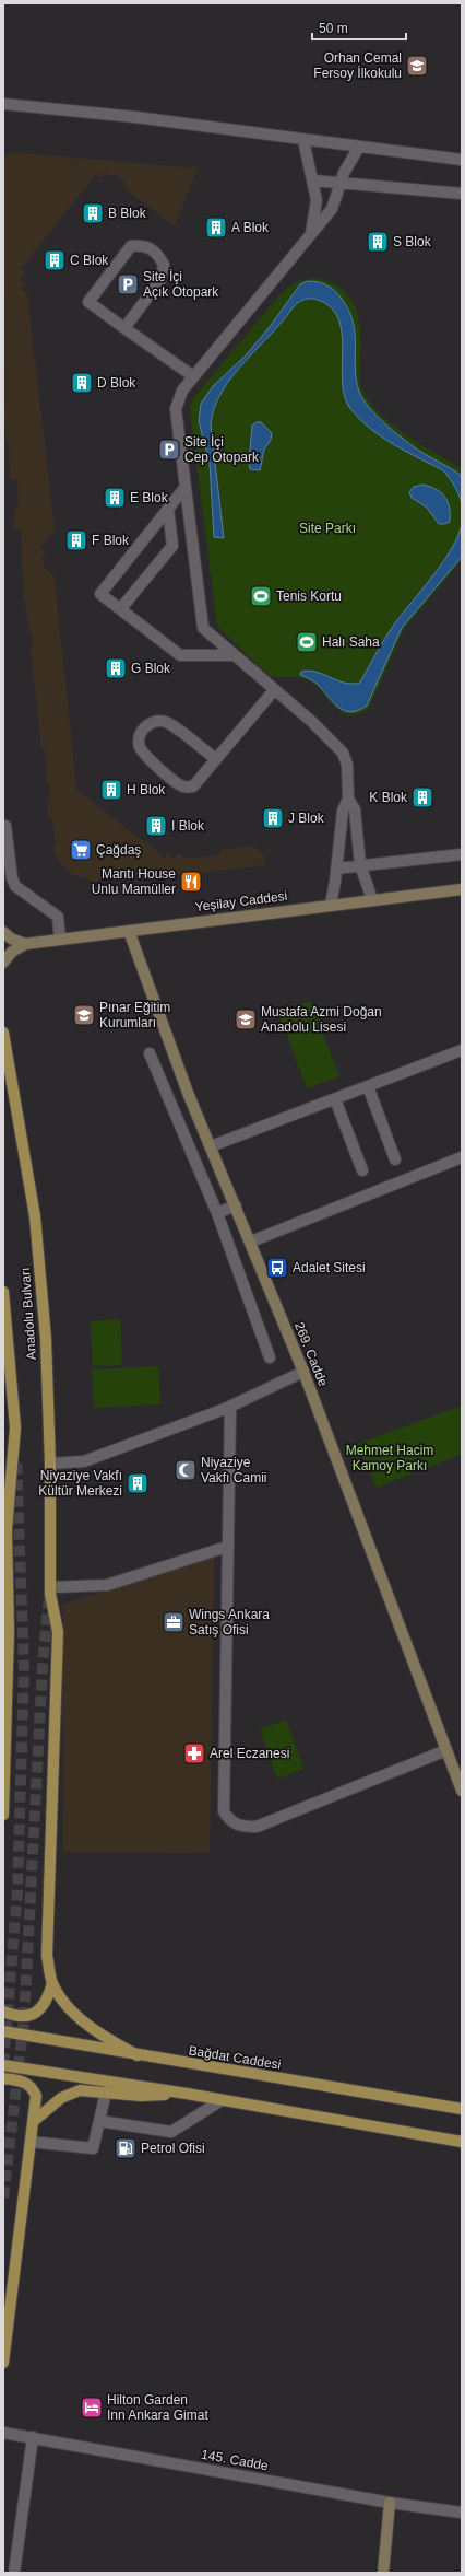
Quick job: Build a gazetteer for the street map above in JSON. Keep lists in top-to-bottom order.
{
  "streets": {
    "main road": ["Anadolu Bulvarı", "Bağdat Caddesi"],
    "street": ["Yeşilay Caddesi", "269. Cadde", "145. Cadde"]
  },
  "crossings": [
    ["Yeşilay Caddesi", "269. Cadde"]
  ],
  "parks": ["Site Parkı", "Mehmet Hacim Kamoy Parkı"],
  "places": {
    "school or university": ["Orhan Cemal Fersoy İlkokulu", "Pınar Eğitim Kurumları", "Mustafa Azmi Doğan Anadolu Lisesi"],
    "building": [
      "B Blok",
      "A Blok",
      "S Blok",
      "C Blok",
      "D Blok",
      "E Blok",
      "F Blok",
      "G Blok",
      "H Blok",
      "K Blok",
      "J Blok",
      "I Blok",
      "Niyaziye Vakfı Kültür Merkezi"
    ],
    "parking": ["Site İçi Açık Otopark", "Site İçi Cep Otopark"],
    "sports": ["Tenis Kortu", "Halı Saha"],
    "supermarket": ["Çağdaş"],
    "restaurant": ["Mantı House Unlu Mamüller"],
    "bus stop": ["Adalet Sitesi"],
    "mosque": ["Niyaziye Vakfı Camii"],
    "office": ["Wings Ankara Satış Ofisi"],
    "pharmacy": ["Arel Eczanesi"],
    "fuel station": ["Petrol Ofisi"],
    "hotel": ["Hilton Garden Inn Ankara Gimat"]
  },
  "scale_bar": "50 m"
}
